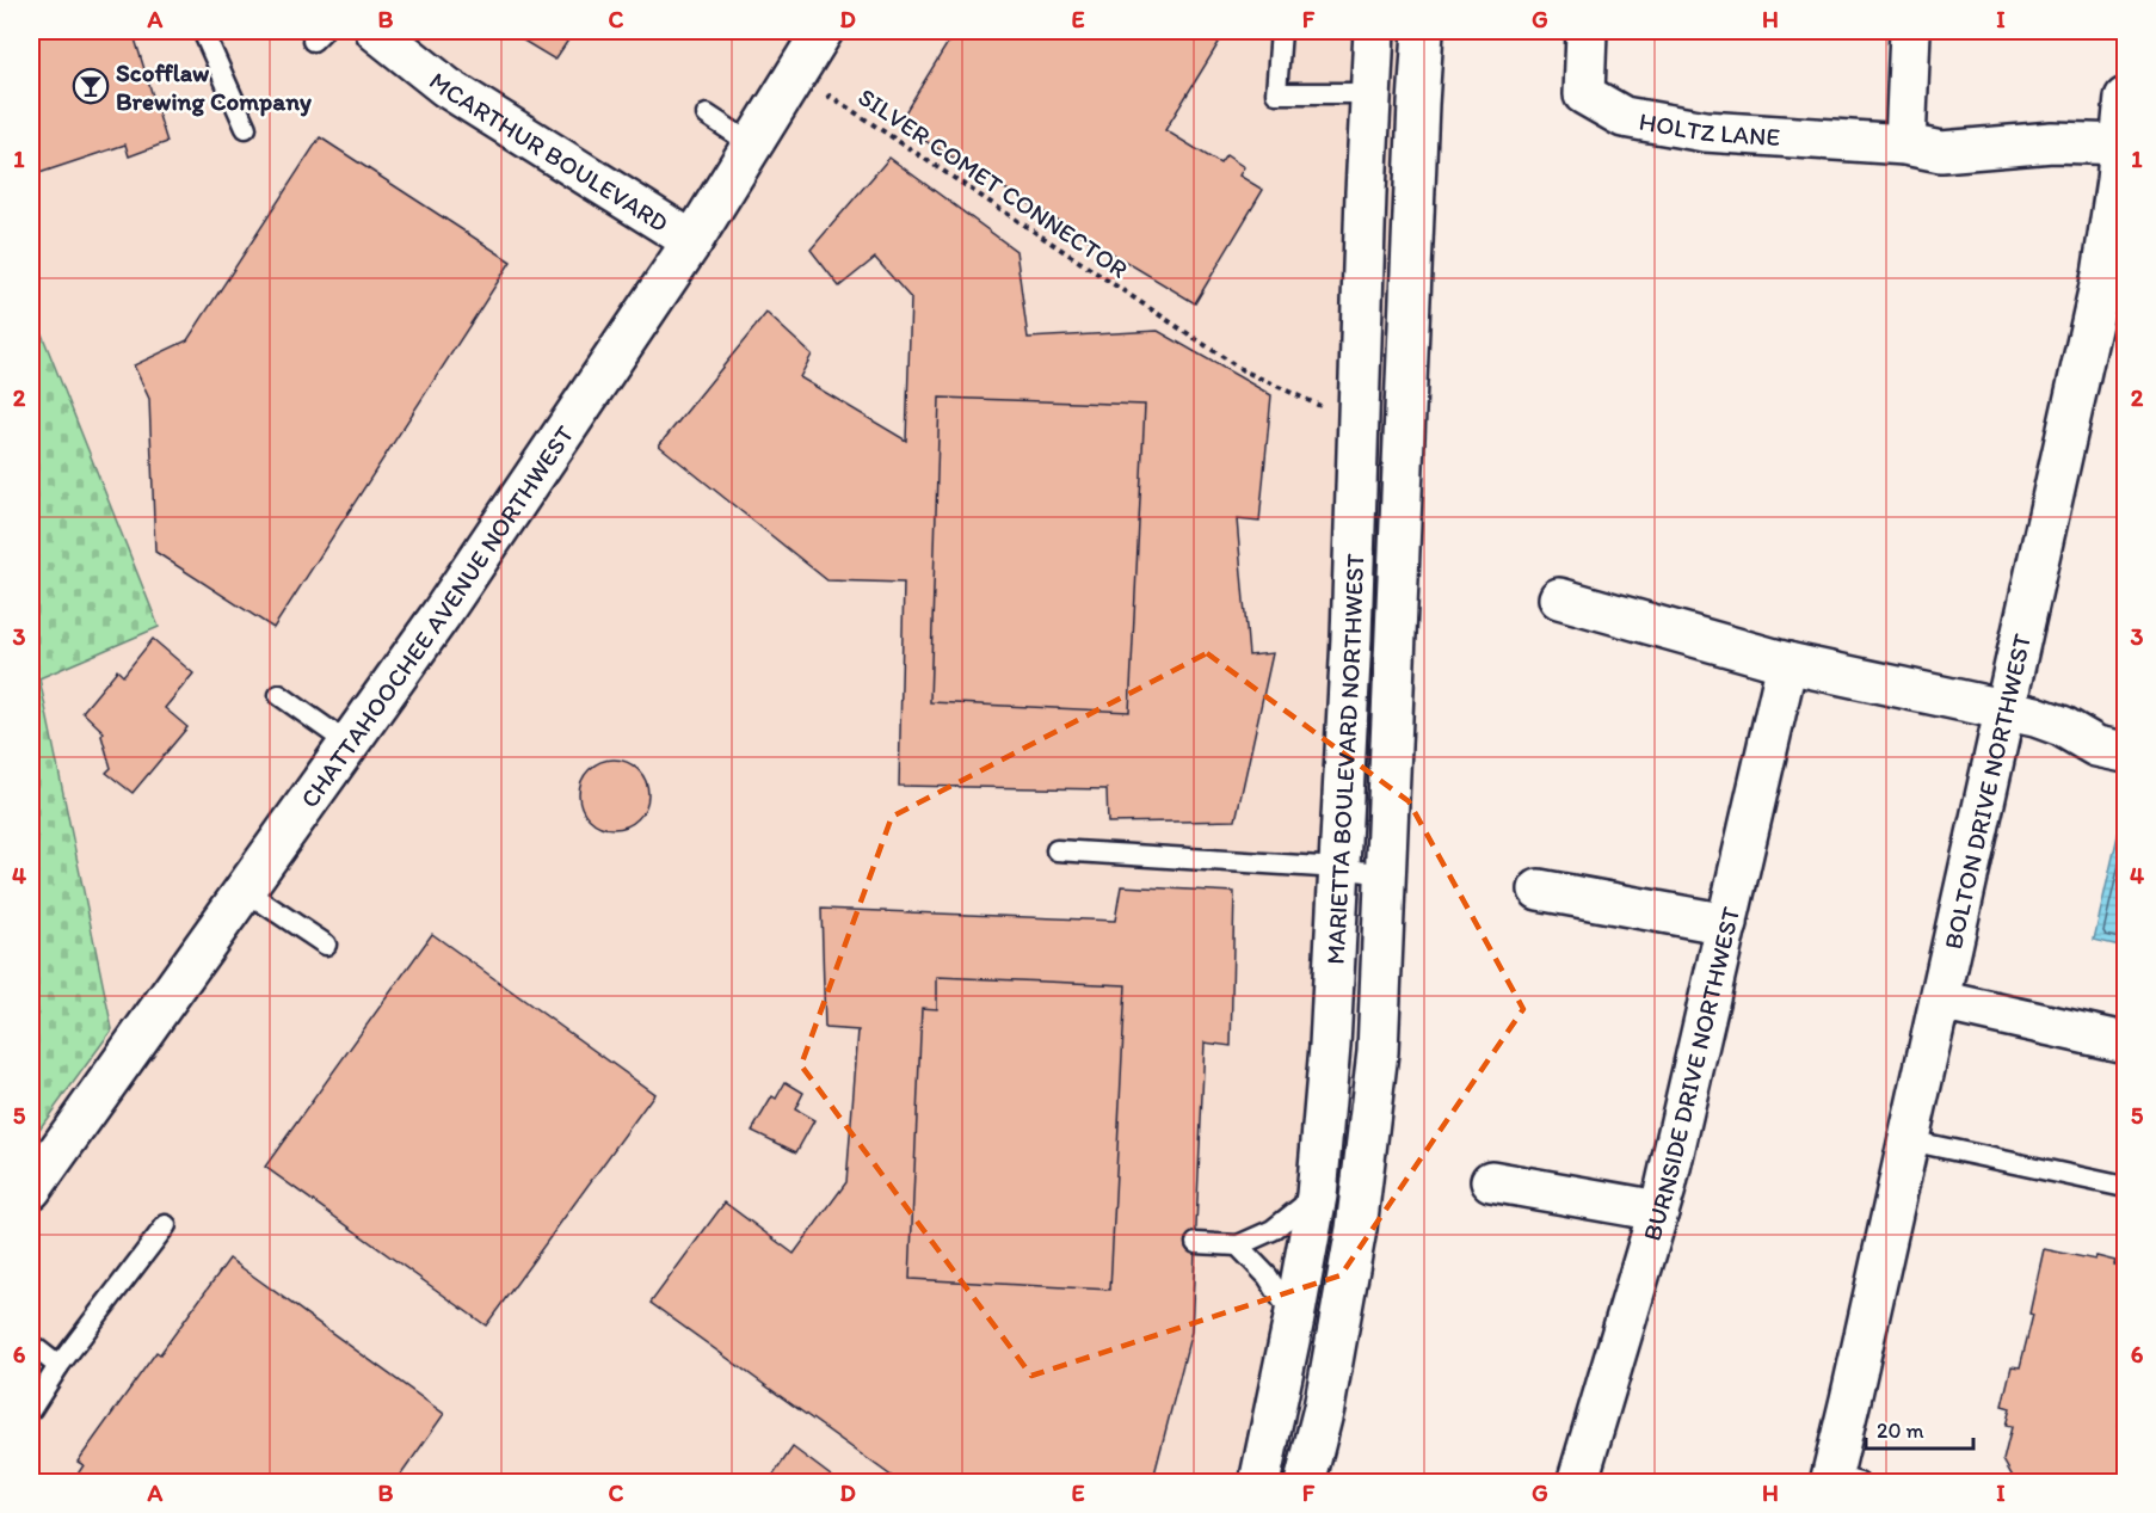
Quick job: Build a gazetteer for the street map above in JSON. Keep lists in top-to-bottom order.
{
  "streets": {
    "street": [
      "HOLTZ LANE",
      "MCARTHUR BOULEVARD",
      "CHATTAHOOCHEE AVENUE NORTHWEST",
      "MARIETTA BOULEVARD NORTHWEST",
      "BOLTON DRIVE NORTHWEST",
      "BURNSIDE DRIVE NORTHWEST"
    ],
    "path": ["SILVER COMET CONNECTOR"]
  },
  "crossings": [
    ["HOLTZ LANE", "BOLTON DRIVE NORTHWEST"],
    ["MCARTHUR BOULEVARD", "CHATTAHOOCHEE AVENUE NORTHWEST"]
  ],
  "places": {
    "bar": ["Scofflaw Brewing Company"]
  },
  "scale_bar": "20 m",
  "grid": {
    "columns": [
      "A",
      "B",
      "C",
      "D",
      "E",
      "F",
      "G",
      "H",
      "I"
    ],
    "rows": [
      "1",
      "2",
      "3",
      "4",
      "5",
      "6"
    ]
  }
}
